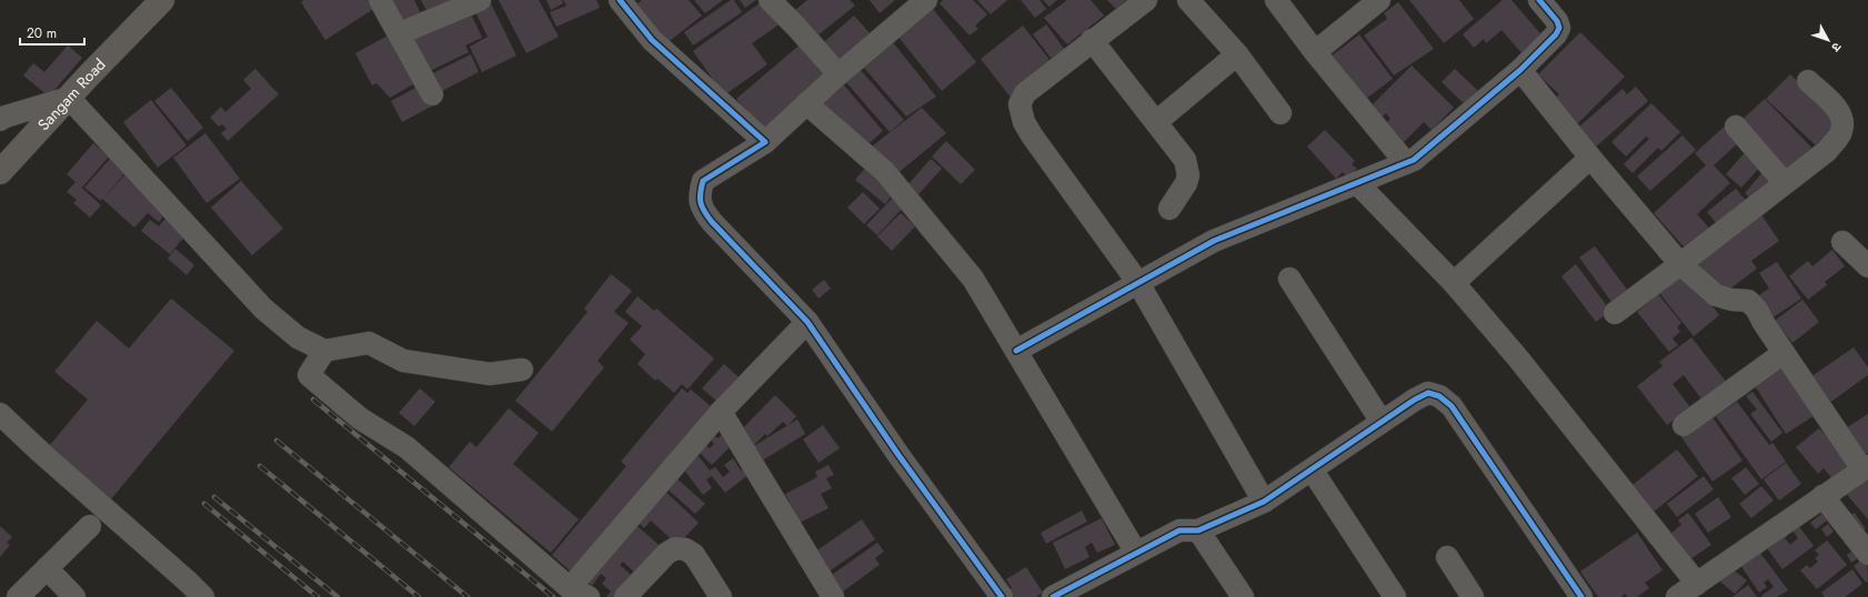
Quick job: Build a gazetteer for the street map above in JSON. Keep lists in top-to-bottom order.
{
  "streets": {
    "main road": ["Sangam Road"]
  },
  "scale_bar": "20 m",
  "north": "bottom right"
}
